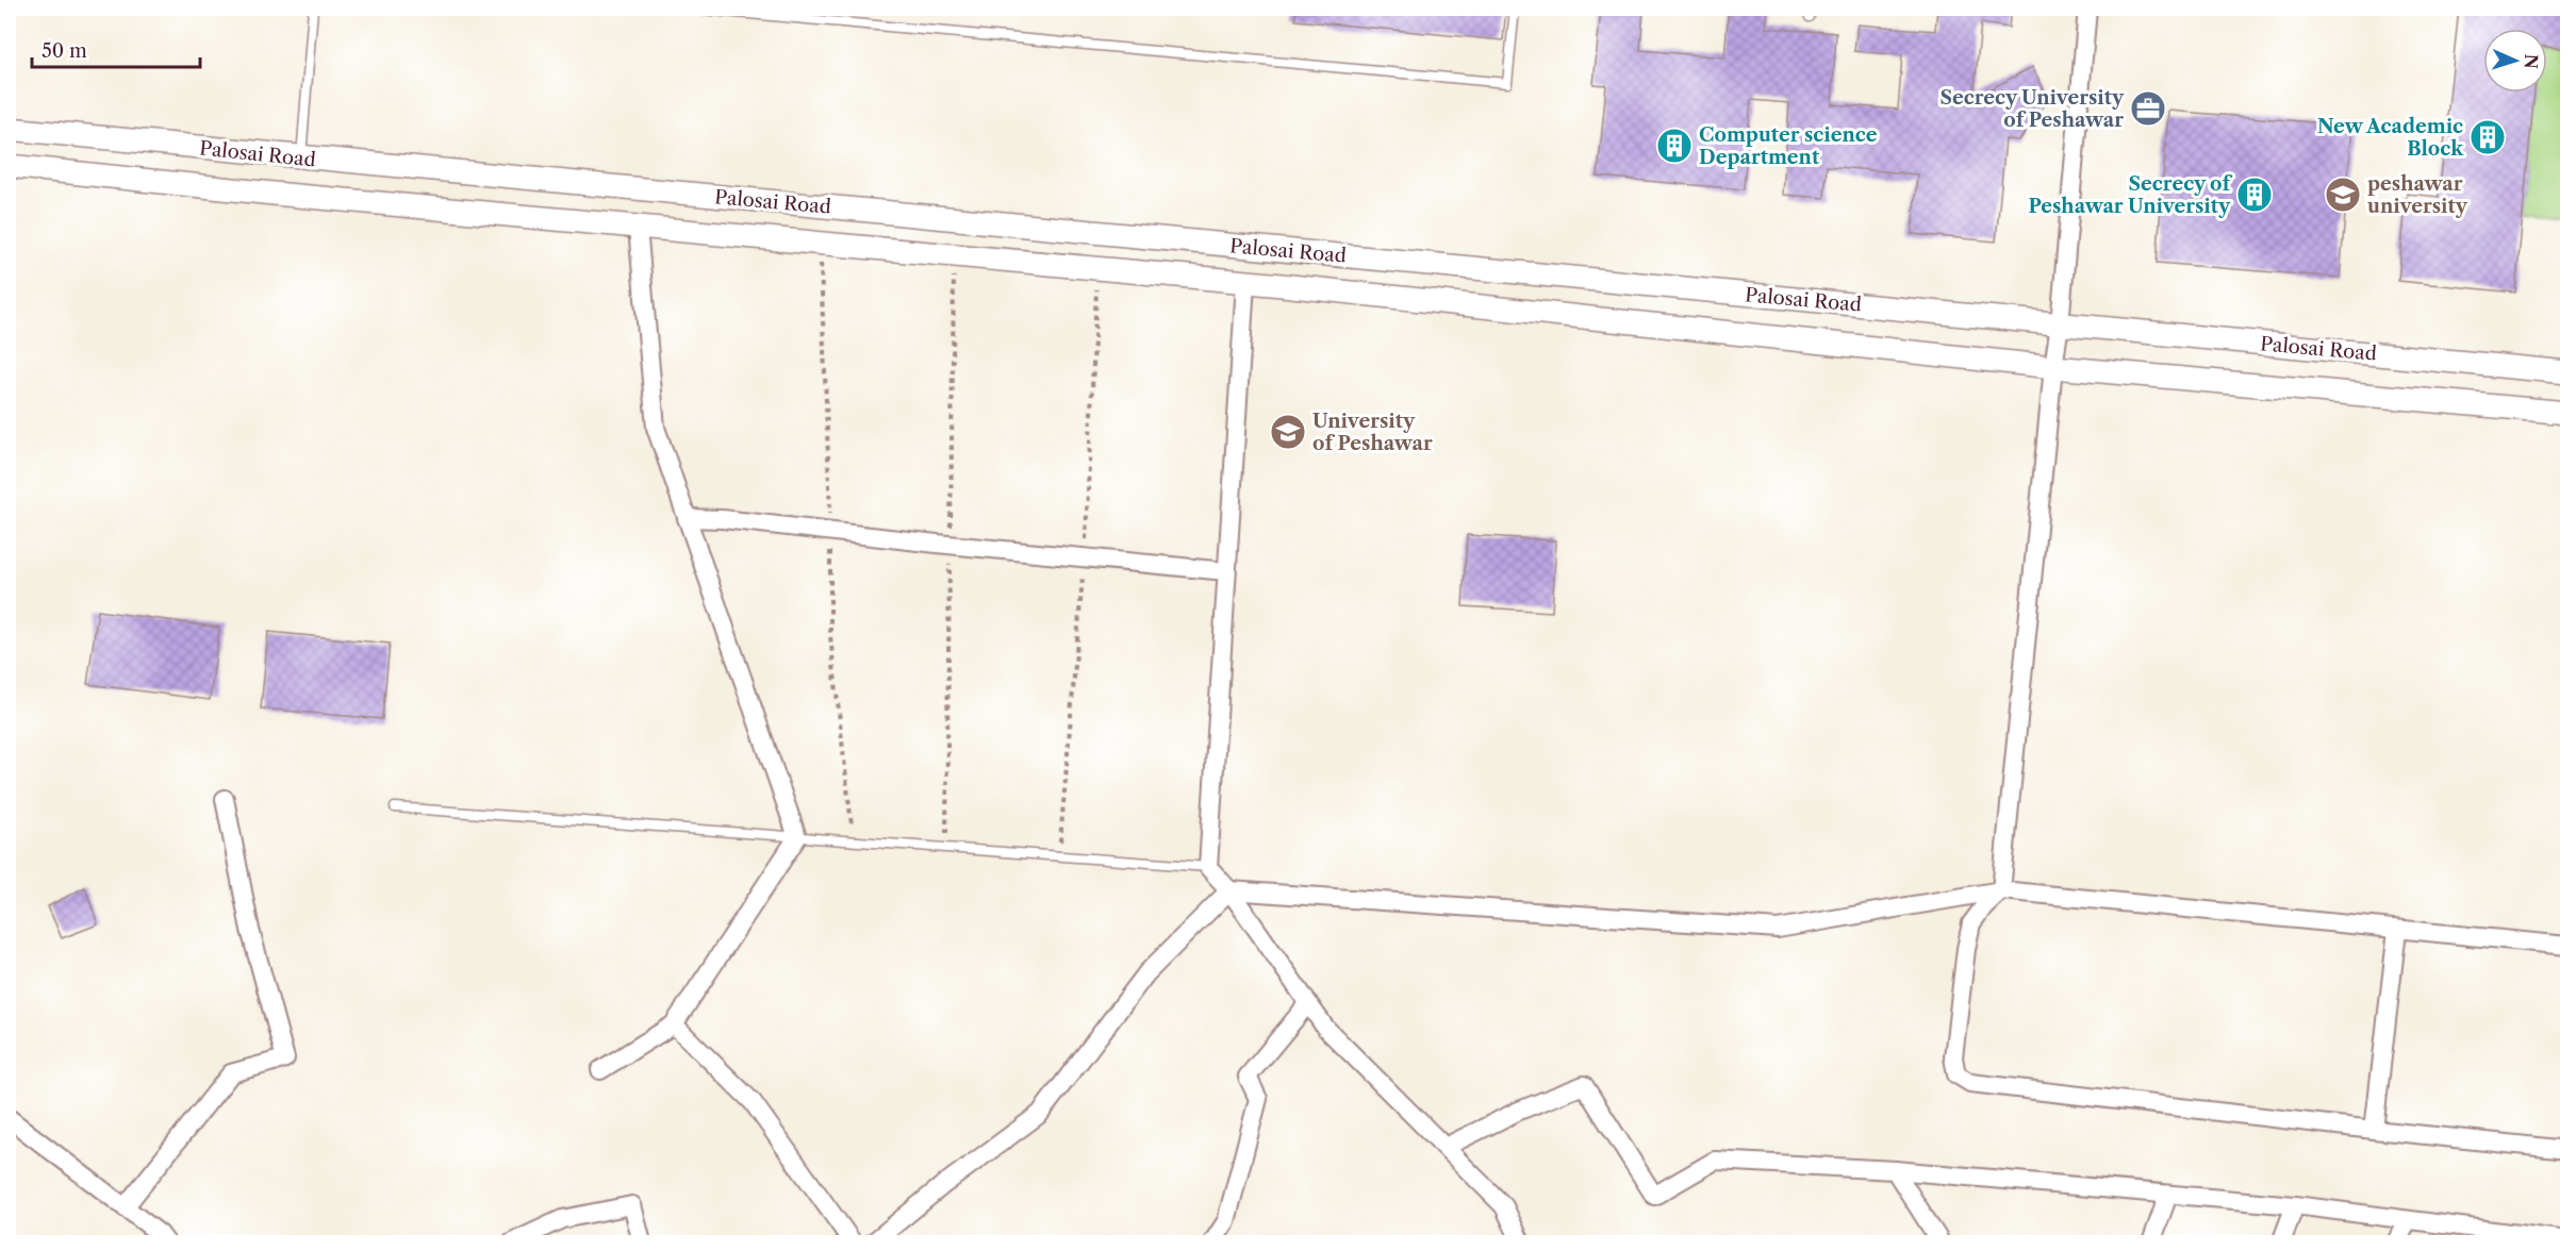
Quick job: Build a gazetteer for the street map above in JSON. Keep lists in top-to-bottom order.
{
  "streets": {
    "street": ["Palosai Road"]
  },
  "places": {
    "office": ["Secrecy University of Peshawar"],
    "building": ["New Academic Block", "Computer science Department", "Secrecy of Peshawar University"],
    "school or university": ["peshawar university", "University of Peshawar"]
  },
  "scale_bar": "50 m",
  "north": "right"
}
